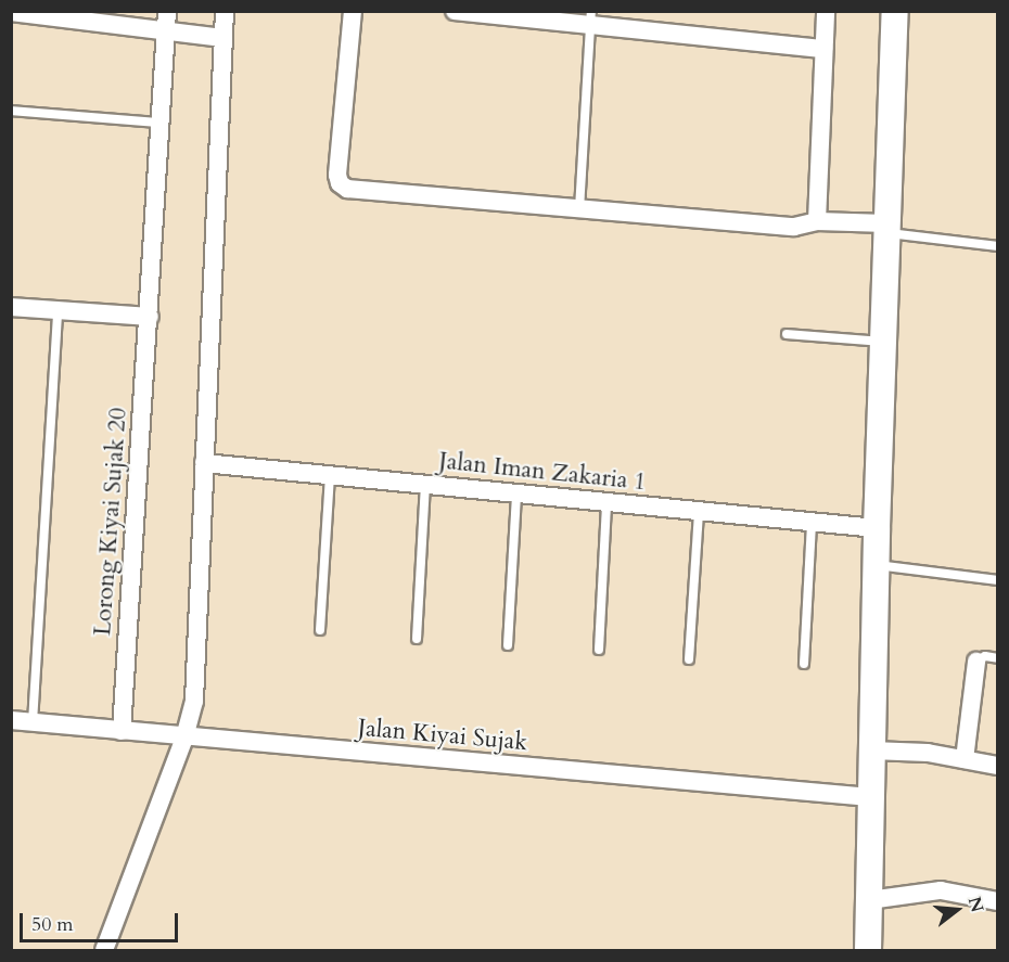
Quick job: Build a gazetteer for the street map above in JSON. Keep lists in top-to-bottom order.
{
  "streets": {
    "street": ["Jalan Iman Zakaria 1", "Lorong Kiyai Sujak 20", "Jalan Kiyai Sujak"]
  },
  "crossings": [
    ["Lorong Kiyai Sujak 20", "Jalan Kiyai Sujak"]
  ],
  "scale_bar": "50 m",
  "north": "right"
}
